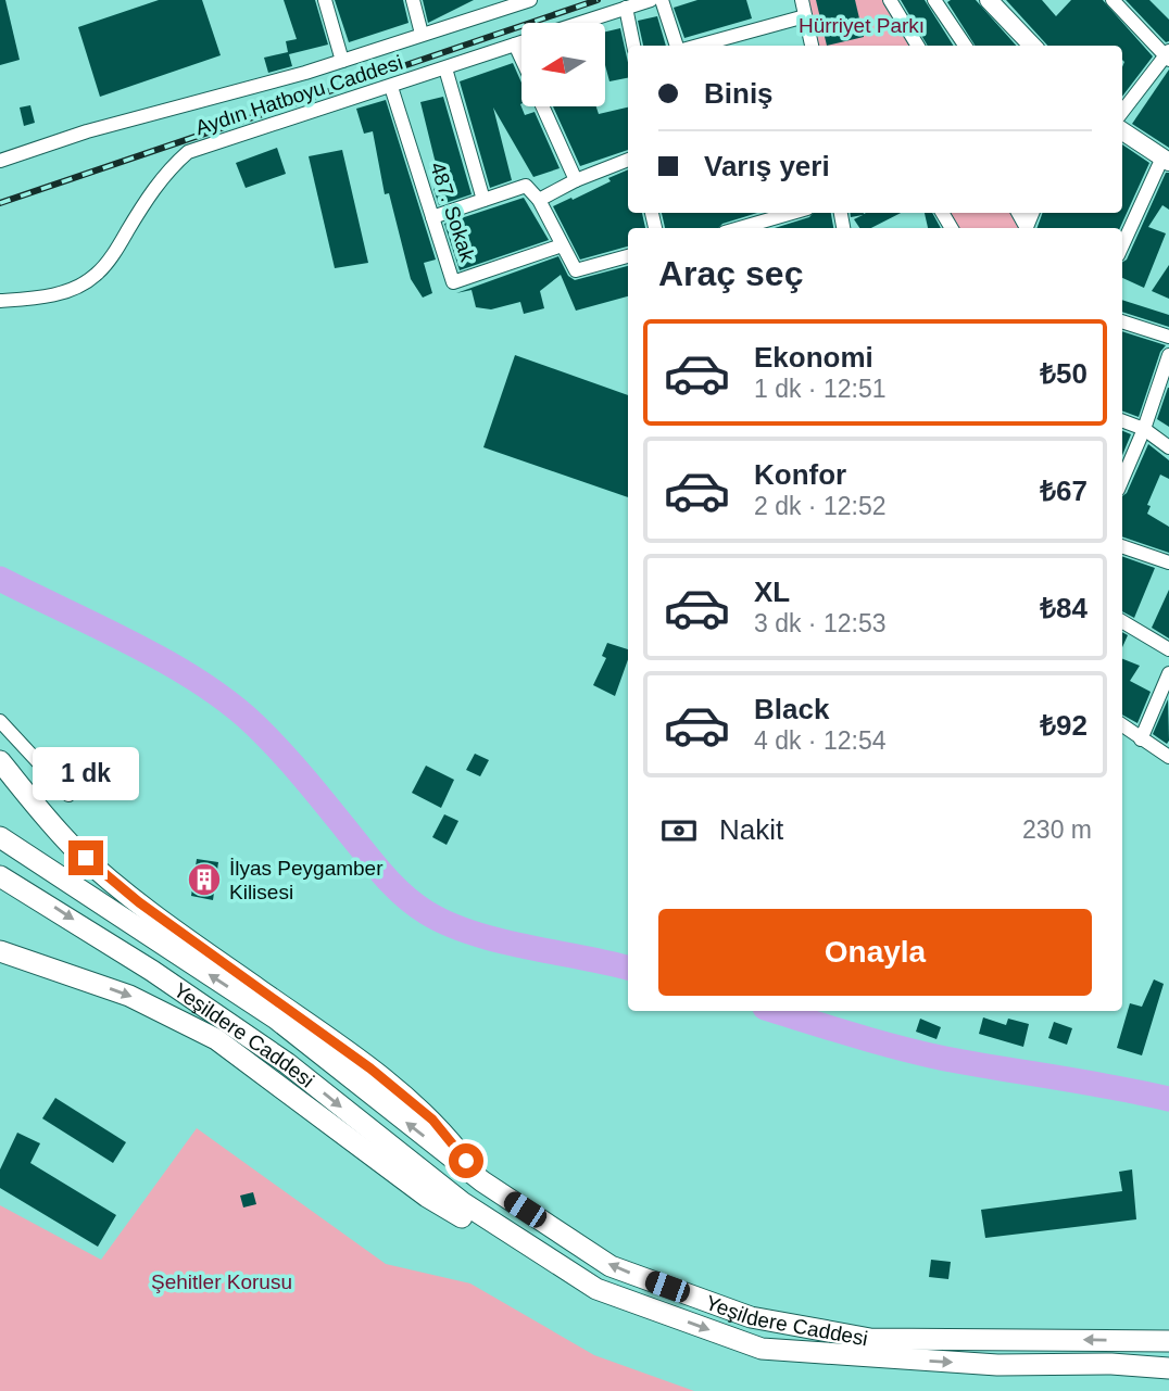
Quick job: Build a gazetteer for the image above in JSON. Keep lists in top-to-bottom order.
{
  "streets": {
    "highway": ["Yeşildere Caddesi"],
    "street": ["Aydın Hatboyu Caddesi", "487. Sokak"]
  },
  "crossings": [
    ["Aydın Hatboyu Caddesi", "487. Sokak"]
  ],
  "parks": ["Hürriyet Parkı", "Şehitler Korusu"],
  "places": {
    "building": ["İlyas Peygamber Kilisesi"]
  },
  "north": "left",
  "page": {
    "banner": ["Biniş", "Varış yeri"],
    "heading": "Araç seç",
    "list": [
      {
        "name": "Ekonomi",
        "note": "1 dk · 12:51",
        "value": "₺50"
      },
      {
        "name": "Konfor",
        "note": "2 dk · 12:52",
        "value": "₺67"
      },
      {
        "name": "XL",
        "note": "3 dk · 12:53",
        "value": "₺84"
      },
      {
        "name": "Black",
        "note": "4 dk · 12:54",
        "value": "₺92"
      }
    ],
    "bubble": "1 dk",
    "pay": ["Nakit", "230 m"],
    "buttons": "Onayla"
  }
}
